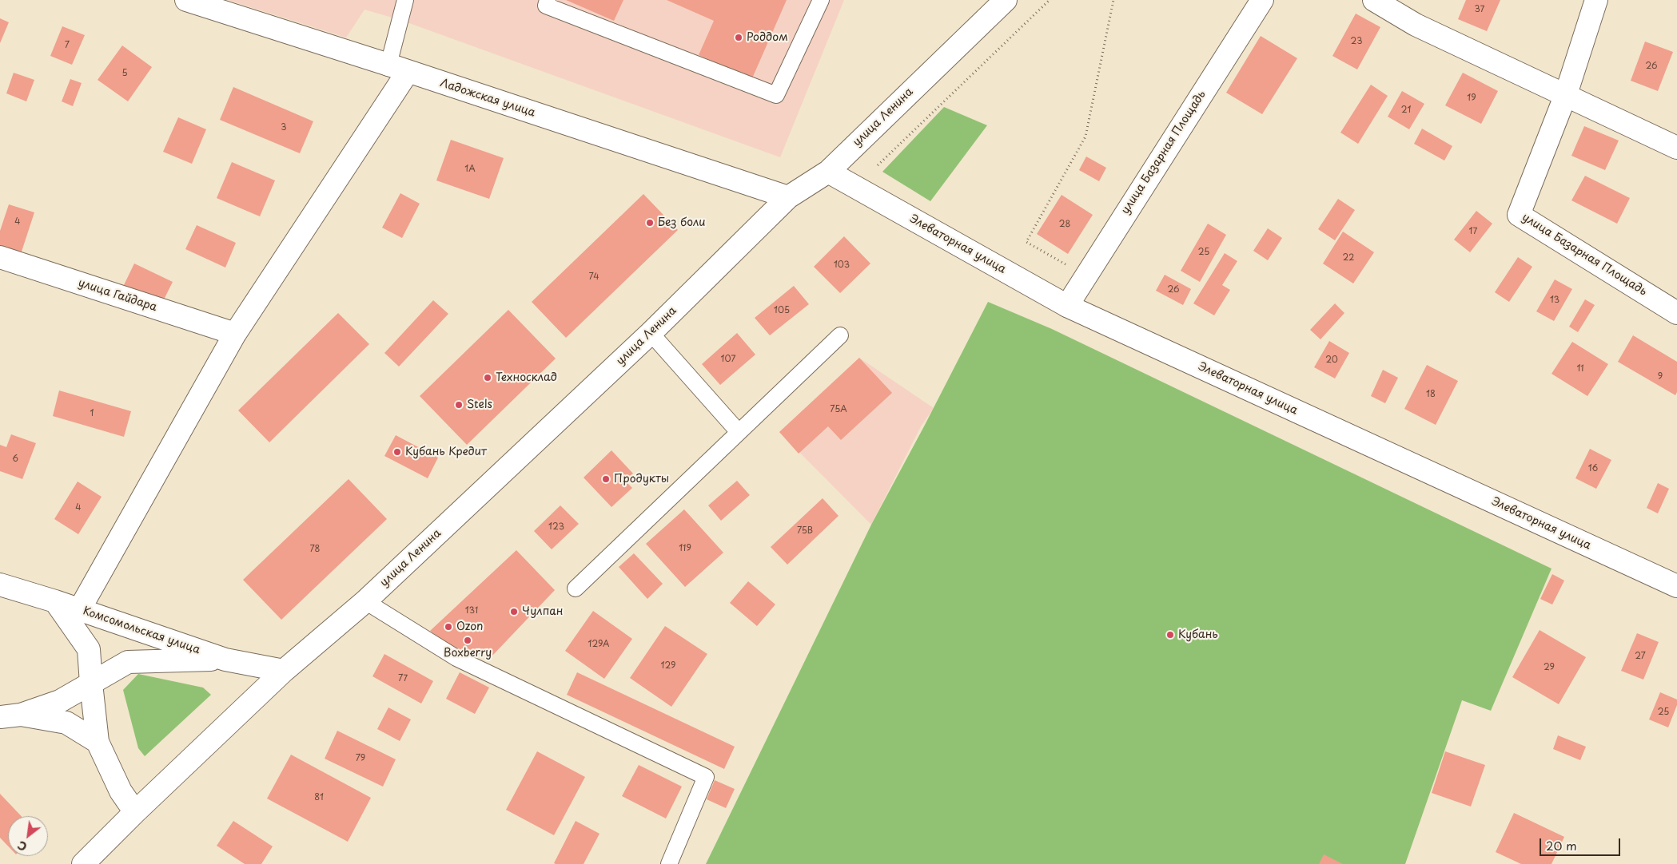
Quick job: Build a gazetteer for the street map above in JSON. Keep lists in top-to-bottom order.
{
  "streets": {
    "street": [
      "Ладожская улица",
      "улица Ленина",
      "улица Базарная Площадь",
      "Элеваторная улица",
      "улица Гайдара",
      "Комсомольская улица"
    ]
  },
  "crossings": [
    ["Ладожская улица", "улица Ленина"],
    ["улица Ленина", "Элеваторная улица"],
    ["улица Ленина", "Комсомольская улица"],
    ["улица Базарная Площадь", "Элеваторная улица"]
  ],
  "places": [
    "Роддом",
    "Без боли",
    "Техносклад",
    "Stels",
    "Кубань Кредит",
    "Продукты",
    "Чулпан",
    "Ozon",
    "Кубань",
    "Boxberry"
  ],
  "house_numbers": [
    "37",
    "23",
    "7",
    "26",
    "5",
    "19",
    "21",
    "3",
    "1А",
    "4",
    "28",
    "17",
    "25",
    "22",
    "103",
    "74",
    "26",
    "13",
    "105",
    "107",
    "20",
    "11",
    "9",
    "18",
    "75А",
    "1",
    "6",
    "16",
    "4",
    "123",
    "75В",
    "119",
    "78",
    "131",
    "129А",
    "27",
    "129",
    "29",
    "77",
    "25",
    "79",
    "81"
  ],
  "scale_bar": "20 m",
  "north": "bottom left"
}
